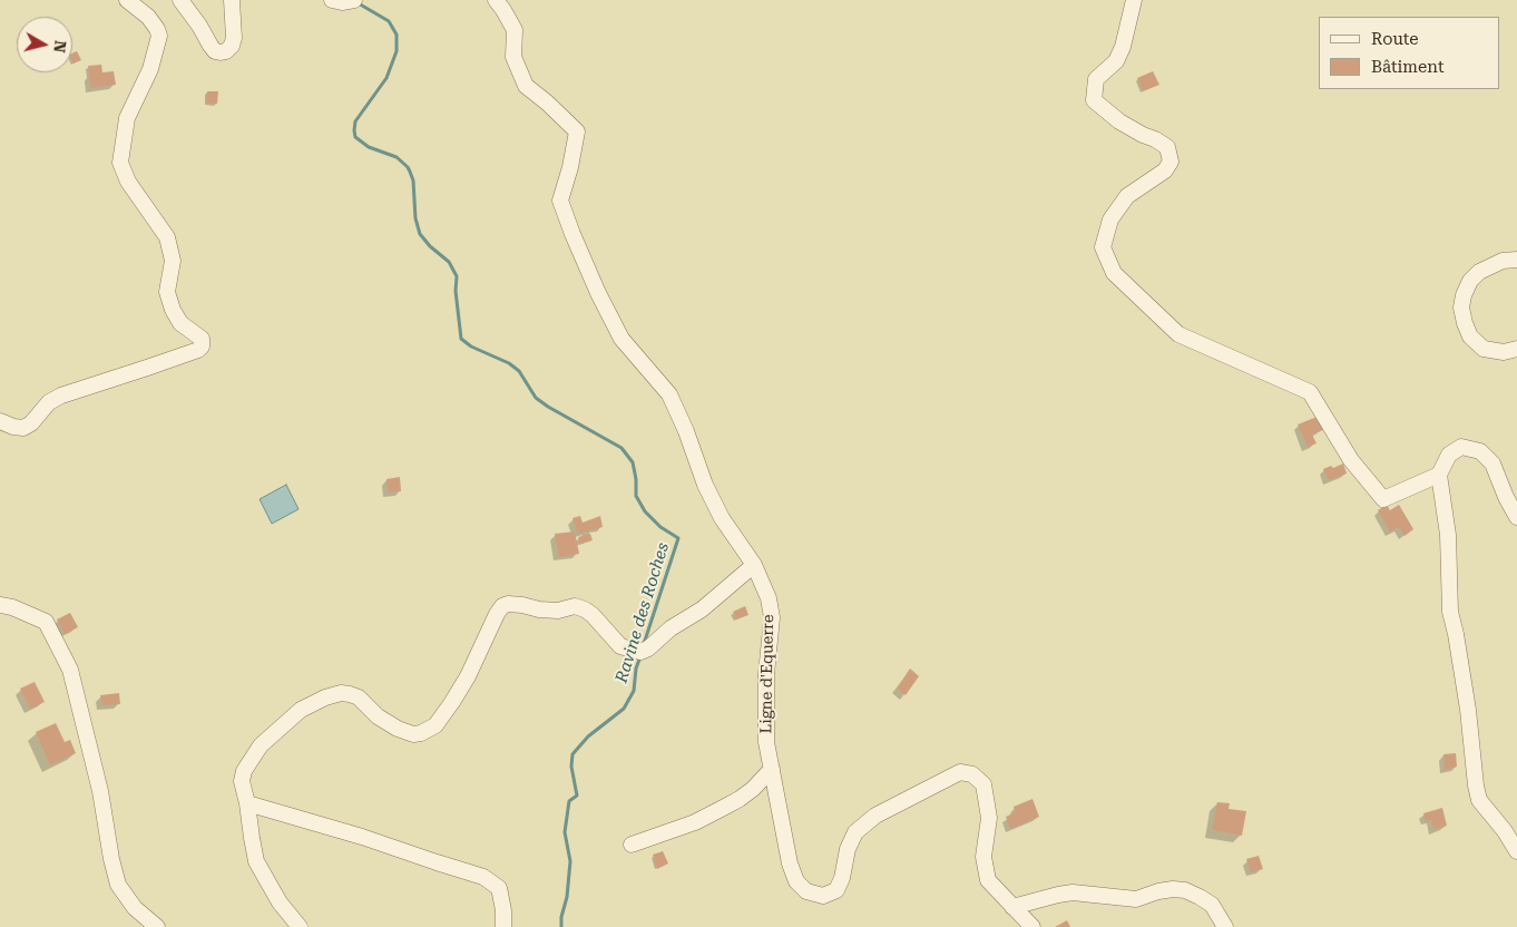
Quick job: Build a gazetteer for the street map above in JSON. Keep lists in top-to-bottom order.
{
  "streets": {
    "street": ["Ligne d'Equerre"]
  },
  "water": ["Ravine des Roches"],
  "legend": ["Route", "Bâtiment"],
  "north": "right"
}
